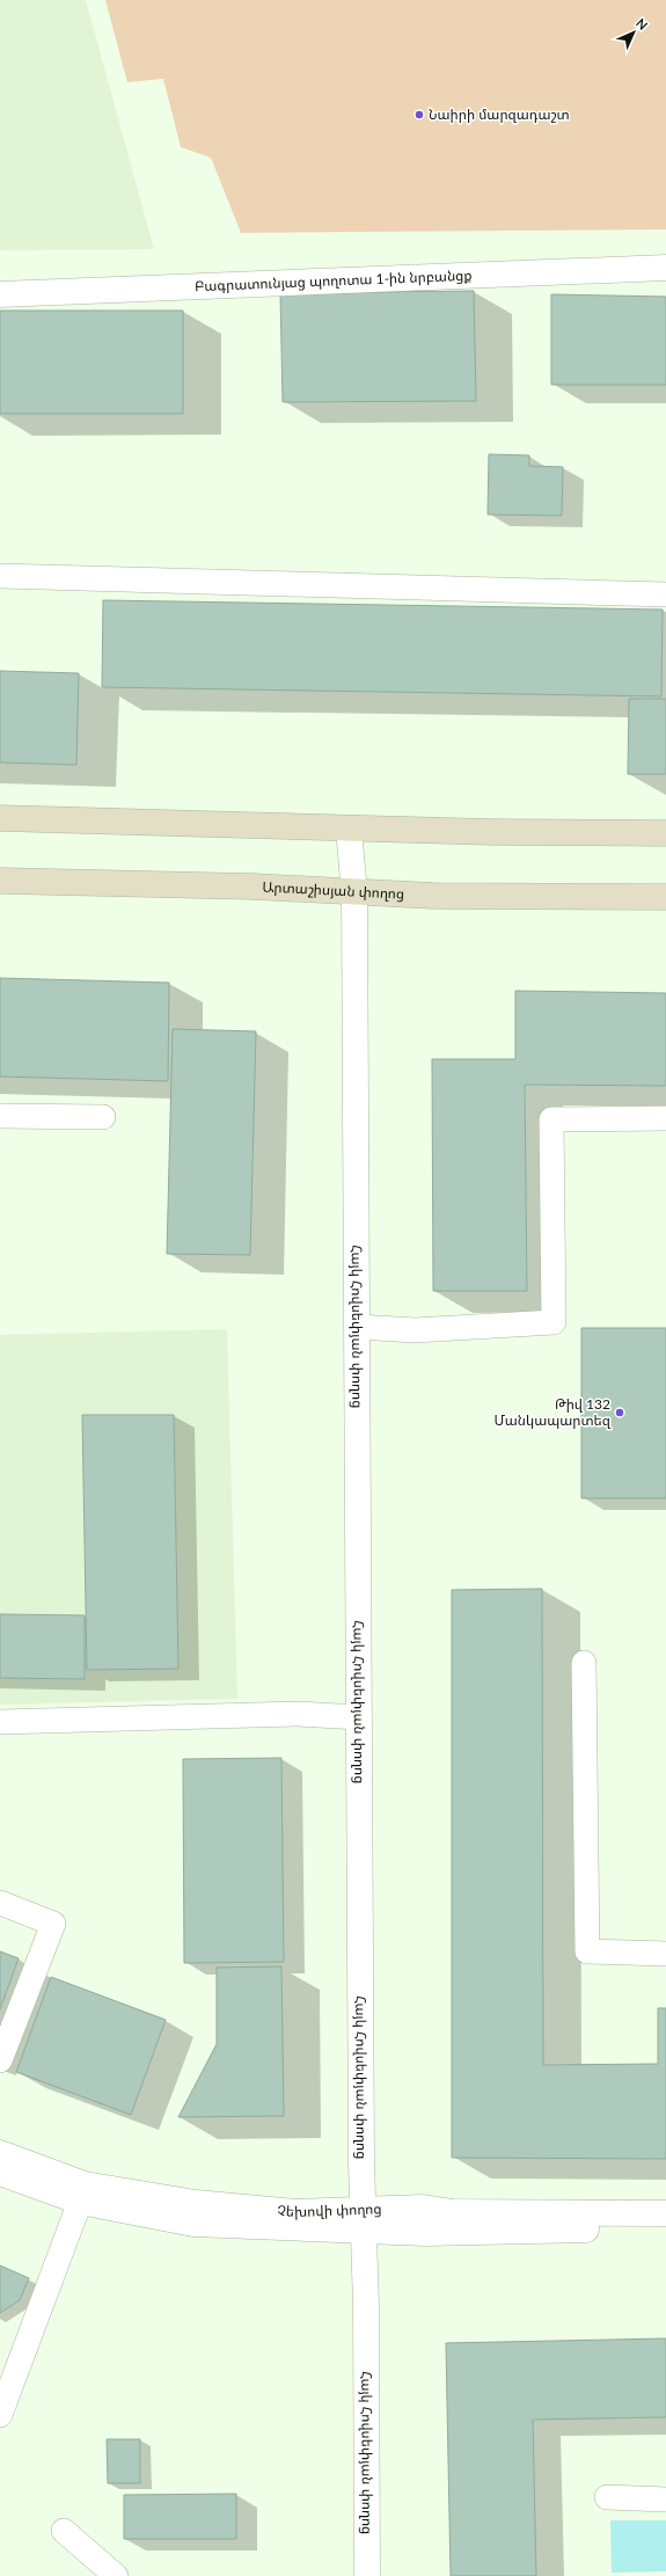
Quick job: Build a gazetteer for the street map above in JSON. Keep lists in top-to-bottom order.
{
  "streets": {
    "main road": ["Արտաշիսյան փողոց"],
    "street": ["Բագրատունյաց պողոտա 1-ին նրբանցք", "Հայկ Հովսեփյան փողոց", "Չեխովի փողոց"]
  },
  "crossings": [
    ["Արտաշիսյան փողոց", "Հայկ Հովսեփյան փողոց"],
    ["Հայկ Հովսեփյան փողոց", "Չեխովի փողոց"]
  ],
  "places": ["Նաիրի մարզադաշտ", "Թիվ 132 Մանկապարտեզ"],
  "north": "top right"
}
